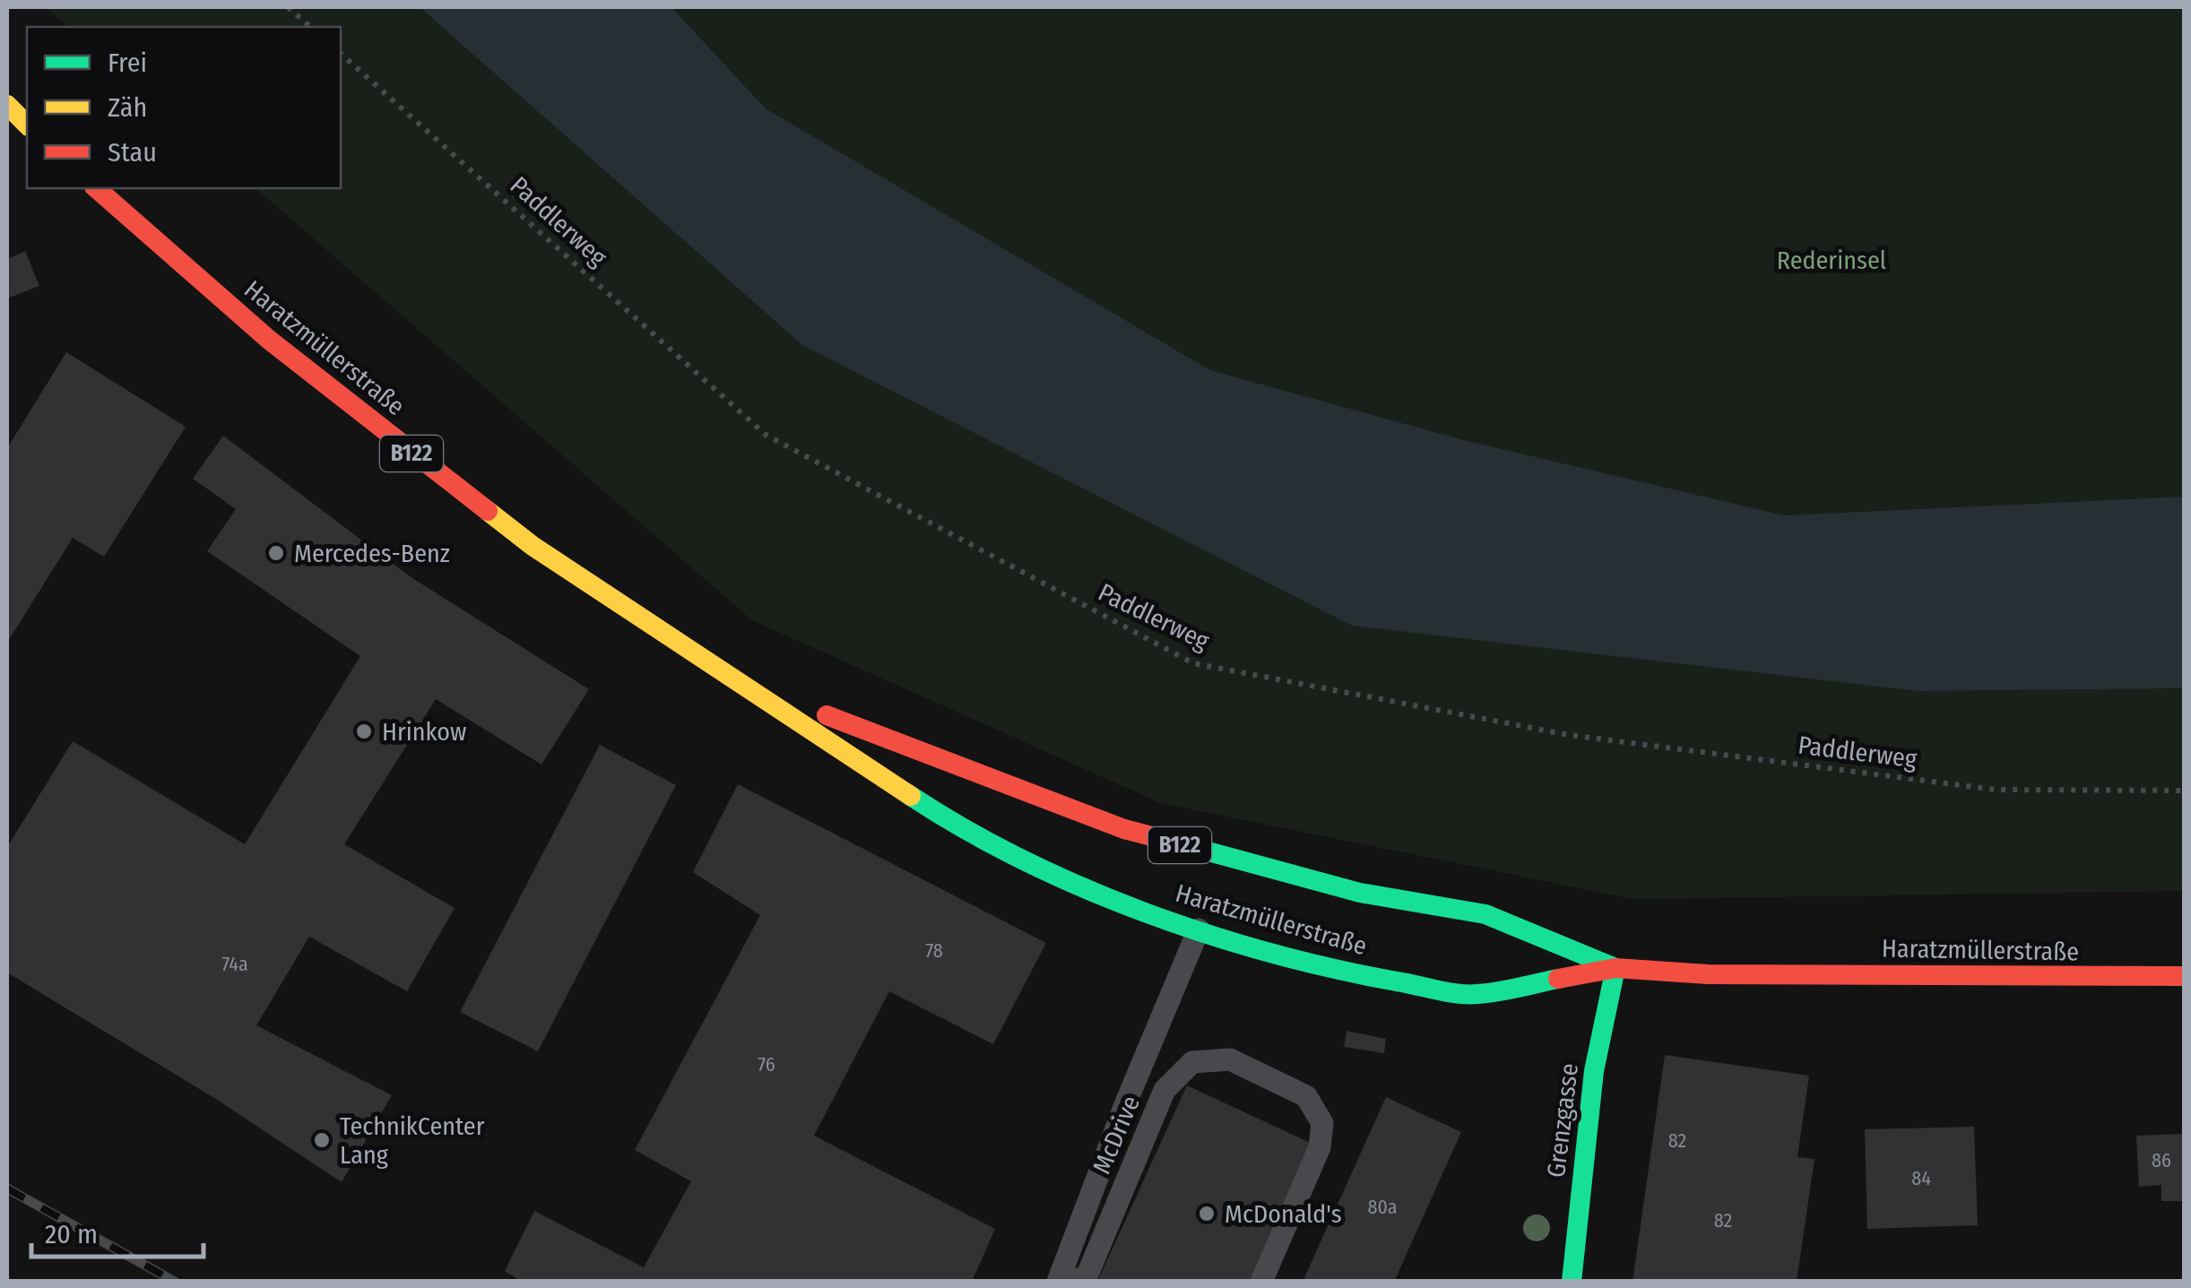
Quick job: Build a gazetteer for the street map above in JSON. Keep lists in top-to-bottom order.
{
  "streets": {
    "main road": ["Haratzmüllerstraße", "B122", "Grenzgasse"],
    "lane": ["McDrive"],
    "path": ["Paddlerweg"]
  },
  "crossings": [
    ["Haratzmüllerstraße", "Grenzgasse"]
  ],
  "parks": ["Rederinsel"],
  "places": [
    "Mercedes-Benz",
    "Hrinkow",
    "TechnikCenter Lang",
    "McDonald's"
  ],
  "house_numbers": [
    "78",
    "74a",
    "76",
    "82",
    "86",
    "84",
    "80a",
    "82"
  ],
  "legend": ["Frei", "Zäh", "Stau"],
  "scale_bar": "20 m"
}
